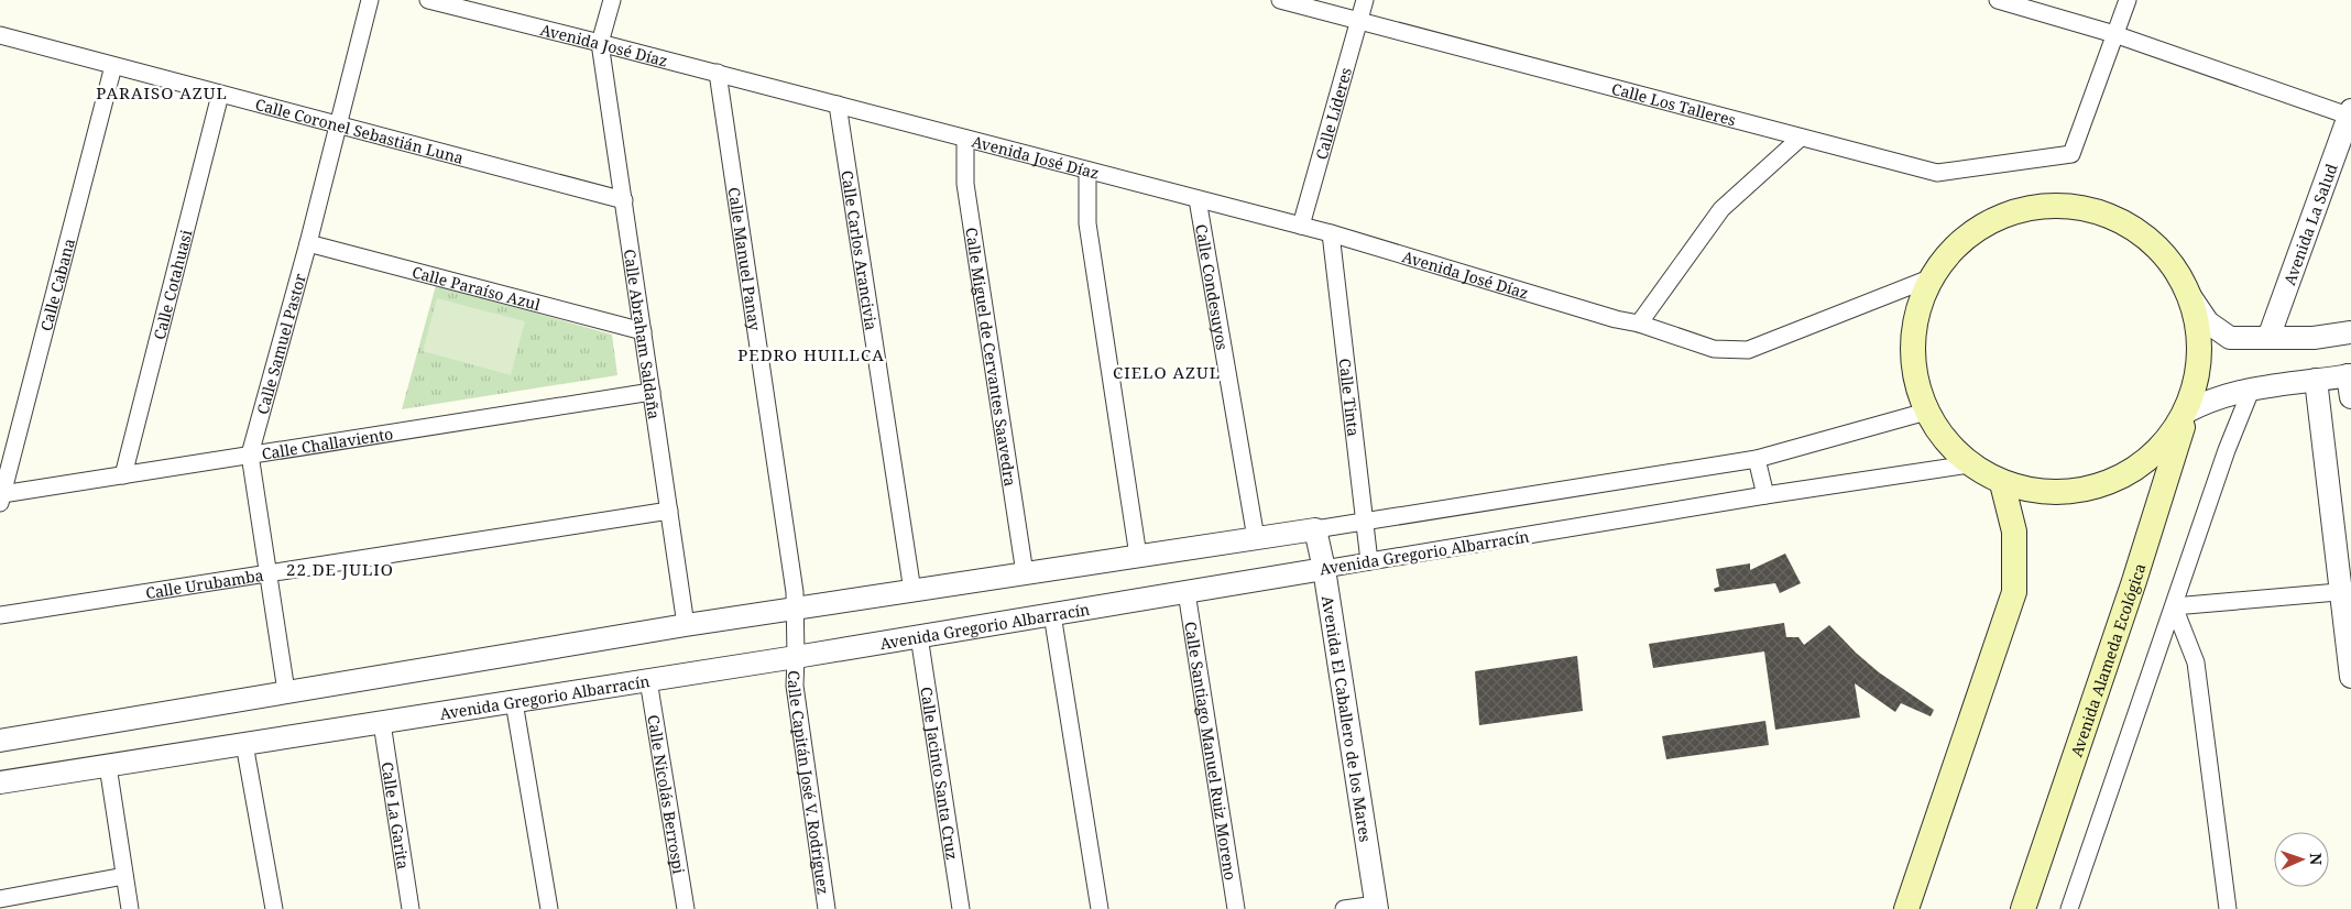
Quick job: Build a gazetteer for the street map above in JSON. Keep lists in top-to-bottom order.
{
  "streets": {
    "main road": ["Avenida Alameda Ecológica"],
    "street": [
      "Avenida José Díaz",
      "Calle Los Talleres",
      "Calle Líderes",
      "Calle Coronel Sebastián Luna",
      "Avenida La Salud",
      "Calle Carlos Arancivia",
      "Calle Manuel Panay",
      "Calle Cabana",
      "Calle Cotahuasi",
      "Calle Paraíso Azul",
      "Calle Condesuyos",
      "Calle Abraham Saldaña",
      "Calle Samuel Pastor",
      "Calle Miguel de Cervantes Saavedra",
      "Calle Tinta",
      "Calle Challaviento",
      "Avenida Gregorio Albarracín",
      "Calle Urubamba",
      "Avenida El Caballero de los Mares",
      "Calle Santiago Manuel Ruiz Moreno",
      "Calle Jacinto Santa Cruz",
      "Calle Capitán José V. Rodríguez",
      "Calle Nicolás Berrospi",
      "Calle La Garita"
    ]
  },
  "crossings": [
    ["Avenida José Díaz", "Calle Líderes"],
    ["Avenida José Díaz", "Calle Carlos Arancivia"],
    ["Avenida José Díaz", "Calle Manuel Panay"],
    ["Avenida José Díaz", "Calle Condesuyos"],
    ["Avenida José Díaz", "Calle Abraham Saldaña"],
    ["Avenida José Díaz", "Calle Miguel de Cervantes Saavedra"],
    ["Avenida José Díaz", "Calle Tinta"],
    ["Calle Los Talleres", "Calle Líderes"],
    ["Calle Coronel Sebastián Luna", "Calle Cabana"],
    ["Calle Coronel Sebastián Luna", "Calle Cotahuasi"],
    ["Calle Coronel Sebastián Luna", "Calle Abraham Saldaña"],
    ["Calle Coronel Sebastián Luna", "Calle Samuel Pastor"],
    ["Calle Manuel Panay", "Avenida Gregorio Albarracín"],
    ["Calle Manuel Panay", "Calle Capitán José V. Rodríguez"],
    ["Calle Cabana", "Calle Challaviento"],
    ["Calle Cotahuasi", "Calle Challaviento"],
    ["Calle Paraíso Azul", "Calle Abraham Saldaña"],
    ["Calle Paraíso Azul", "Calle Samuel Pastor"],
    ["Calle Abraham Saldaña", "Calle Challaviento"],
    ["Calle Abraham Saldaña", "Calle Urubamba"],
    ["Calle Samuel Pastor", "Calle Challaviento"],
    ["Calle Samuel Pastor", "Calle Urubamba"],
    ["Calle Tinta", "Avenida Gregorio Albarracín"],
    ["Avenida Gregorio Albarracín", "Avenida El Caballero de los Mares"],
    ["Avenida Gregorio Albarracín", "Calle Santiago Manuel Ruiz Moreno"],
    ["Avenida Gregorio Albarracín", "Calle Jacinto Santa Cruz"],
    ["Avenida Gregorio Albarracín", "Calle Capitán José V. Rodríguez"],
    ["Avenida Gregorio Albarracín", "Calle Nicolás Berrospi"],
    ["Avenida Gregorio Albarracín", "Calle La Garita"]
  ],
  "districts": [
    "PARAISO AZUL",
    "PEDRO HUILLCA",
    "CIELO AZUL",
    "22 DE JULIO"
  ],
  "north": "right"
}
